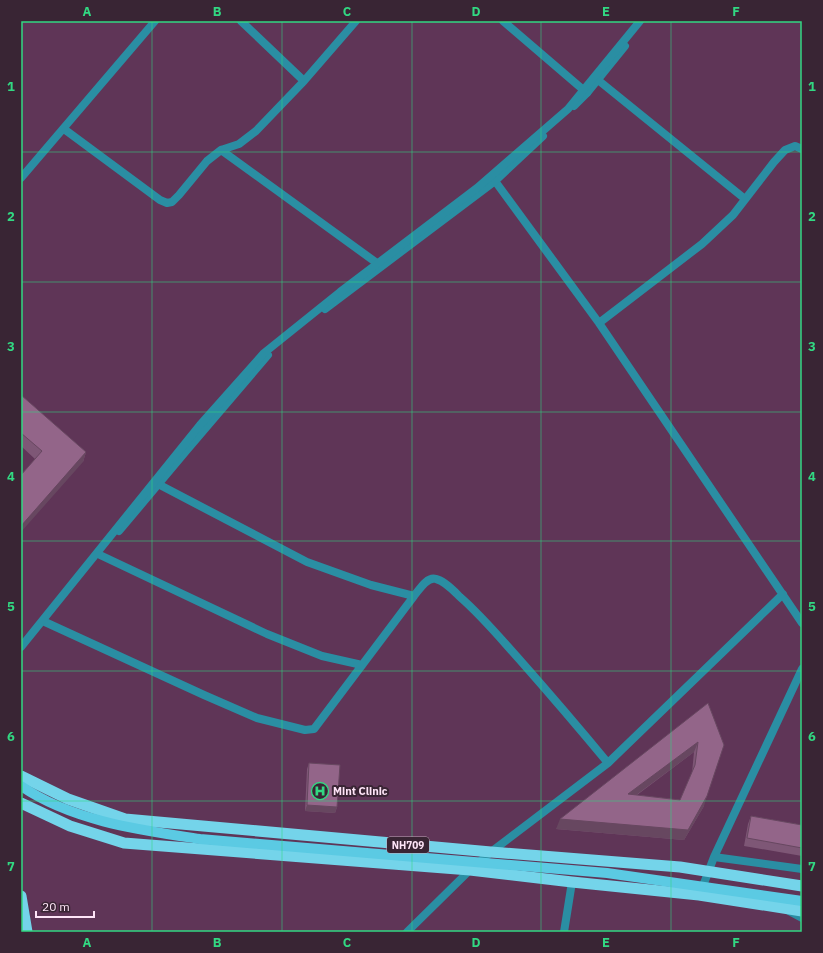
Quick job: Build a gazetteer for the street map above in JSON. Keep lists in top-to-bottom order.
{
  "streets": {
    "highway": ["NH709"]
  },
  "places": {
    "hospital": ["Mint Clinic"]
  },
  "scale_bar": "20 m",
  "grid": {
    "columns": [
      "A",
      "B",
      "C",
      "D",
      "E",
      "F"
    ],
    "rows": [
      "1",
      "2",
      "3",
      "4",
      "5",
      "6",
      "7"
    ]
  }
}
